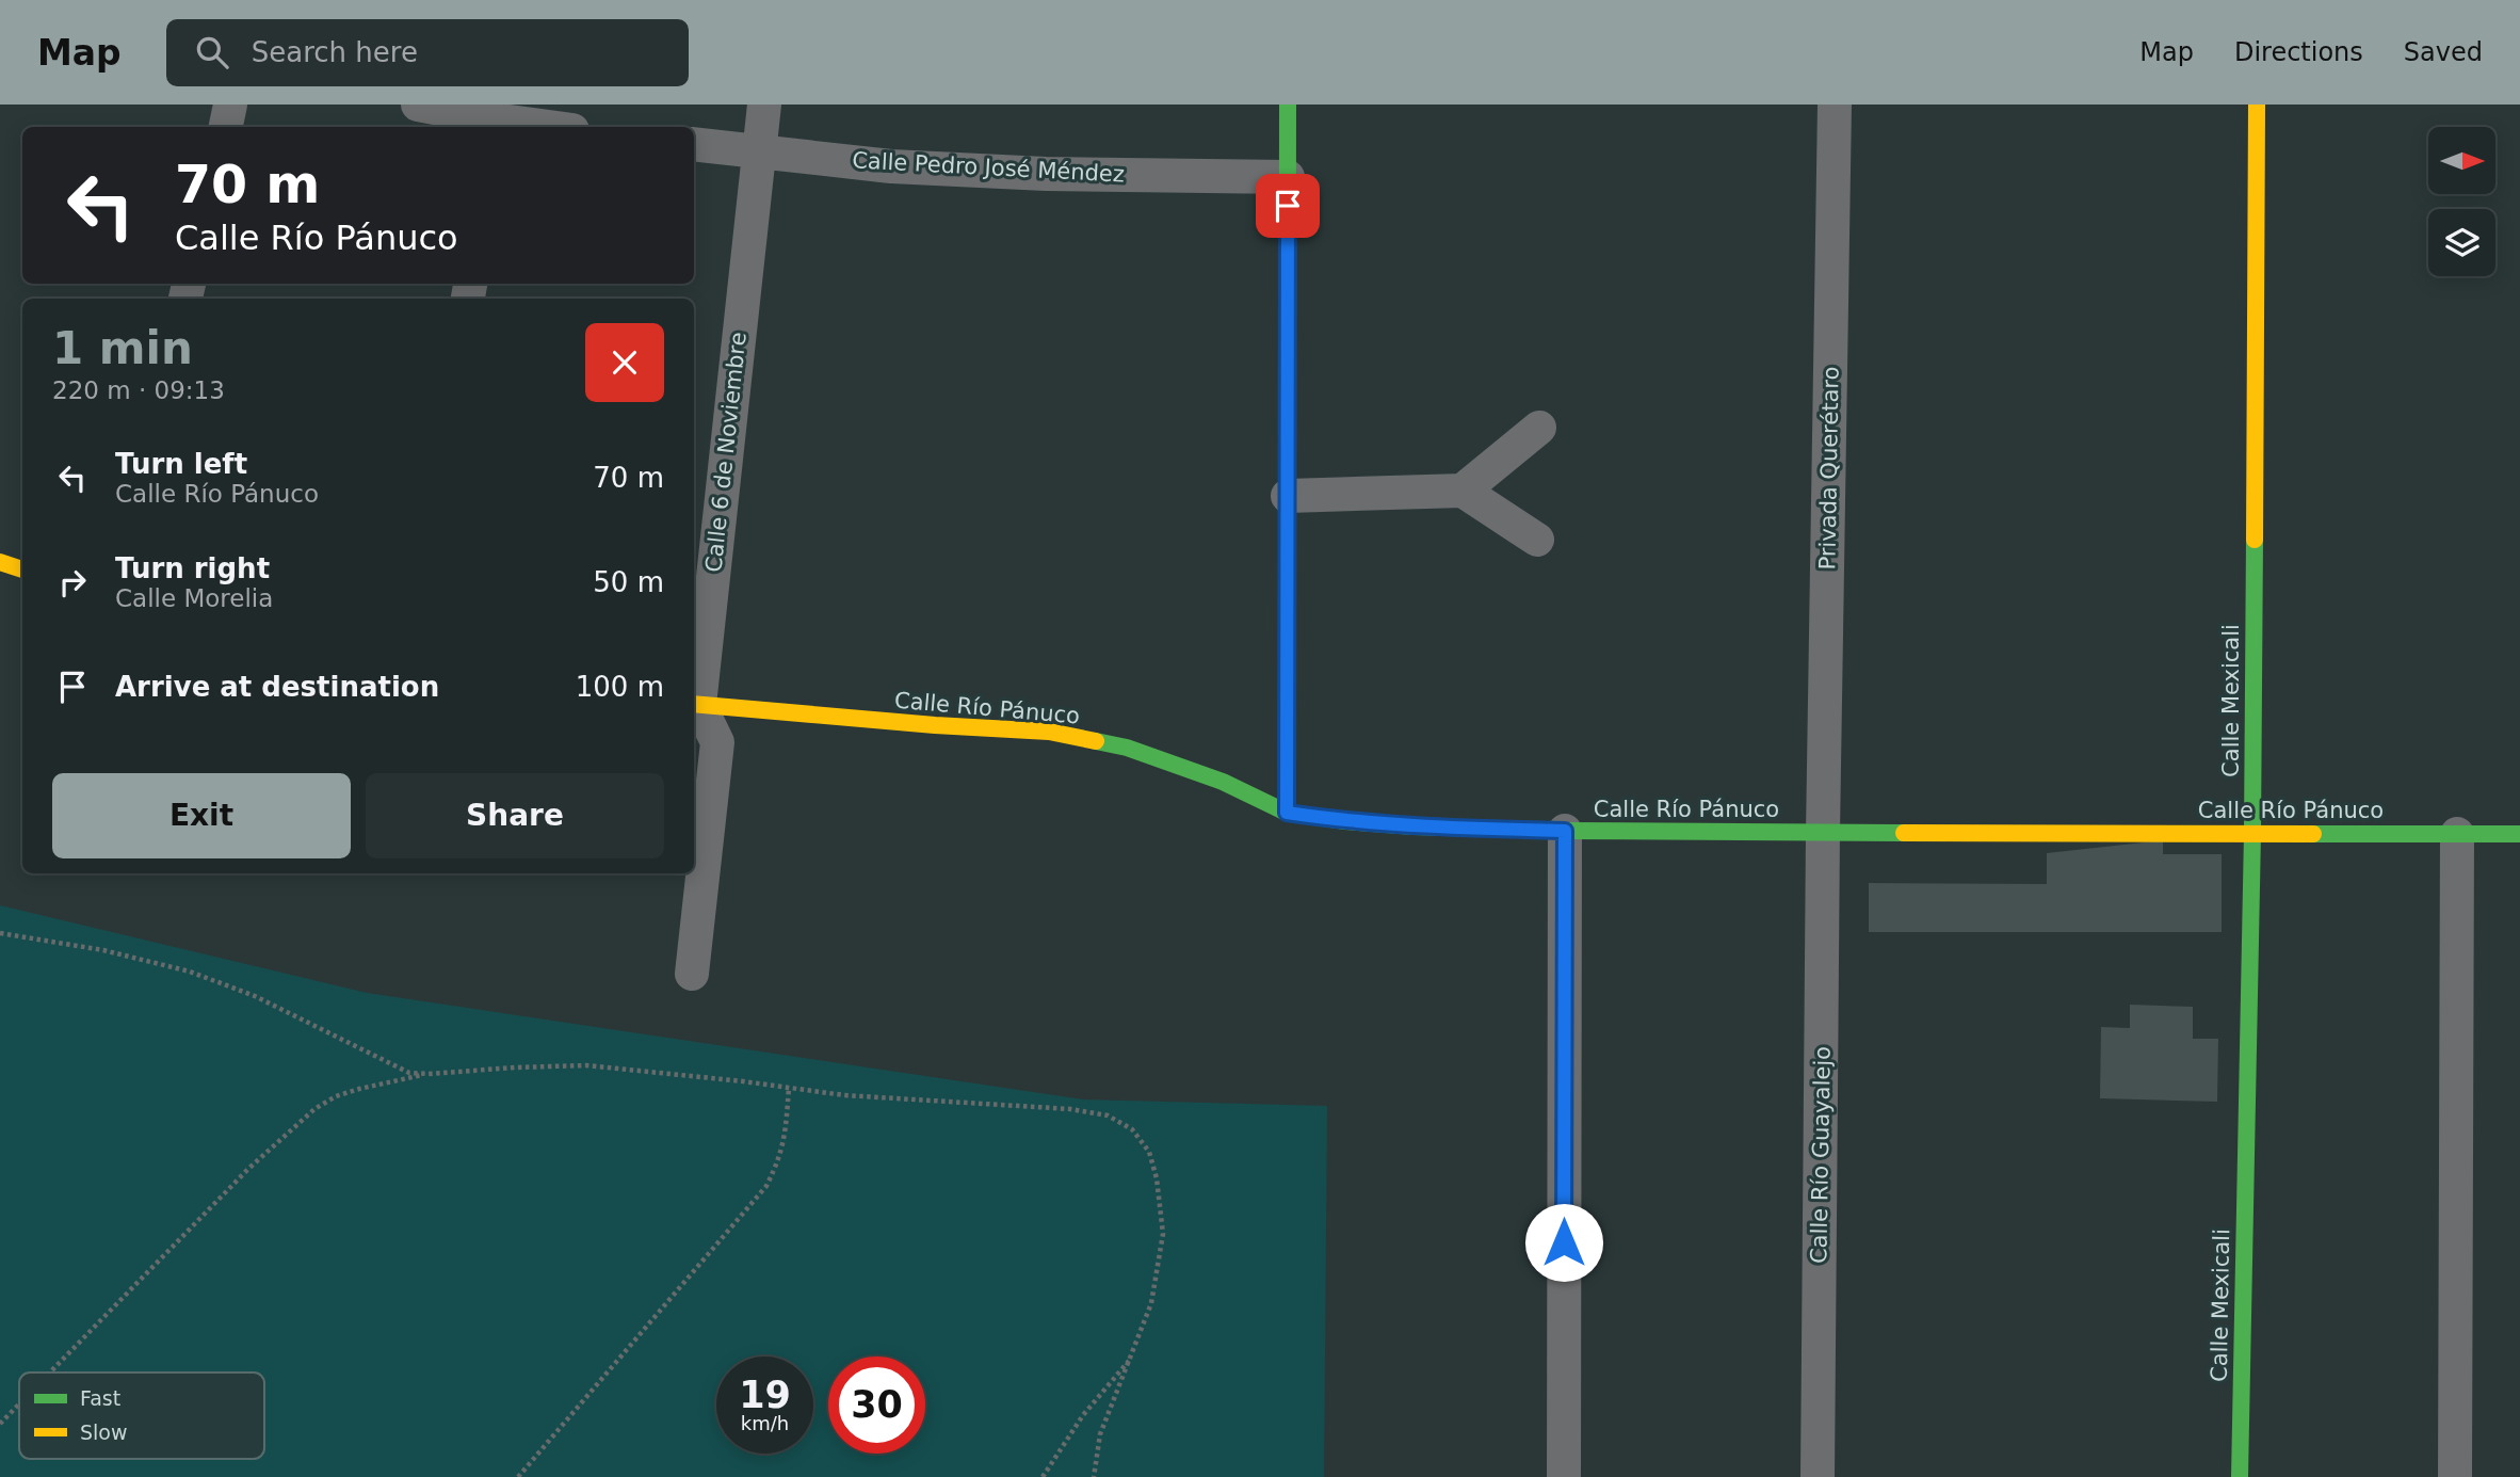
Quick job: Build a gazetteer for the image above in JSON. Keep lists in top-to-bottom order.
{
  "streets": {
    "street": [
      "Calle Pedro José Méndez",
      "Calle 6 de Noviembre",
      "Privada Querétaro",
      "Calle Mexicali",
      "Calle Río Pánuco",
      "Calle Río Guayalejo"
    ]
  },
  "crossings": [
    ["Calle Pedro José Méndez", "Calle 6 de Noviembre"],
    ["Calle 6 de Noviembre", "Calle Río Pánuco"],
    ["Privada Querétaro", "Calle Río Pánuco"],
    ["Privada Querétaro", "Calle Río Guayalejo"],
    ["Calle Mexicali", "Calle Río Pánuco"],
    ["Calle Río Pánuco", "Calle Río Guayalejo"]
  ],
  "legend": ["Fast", "Slow"],
  "north": "right",
  "page": {
    "header": "Map",
    "search": "Search here",
    "nav": ["Map", "Directions", "Saved"],
    "turn": ["70 m", "Calle Río Pánuco"],
    "heading": ["1 min", "220 m · 09:13"],
    "list": [
      {
        "name": "Turn left",
        "note": "Calle Río Pánuco",
        "value": "70 m"
      },
      {
        "name": "Turn right",
        "note": "Calle Morelia",
        "value": "50 m"
      },
      {
        "name": "Arrive at destination",
        "value": "100 m"
      }
    ],
    "buttons": ["Exit", "Share"],
    "speed": "19 km/h",
    "limit": "30"
  }
}
